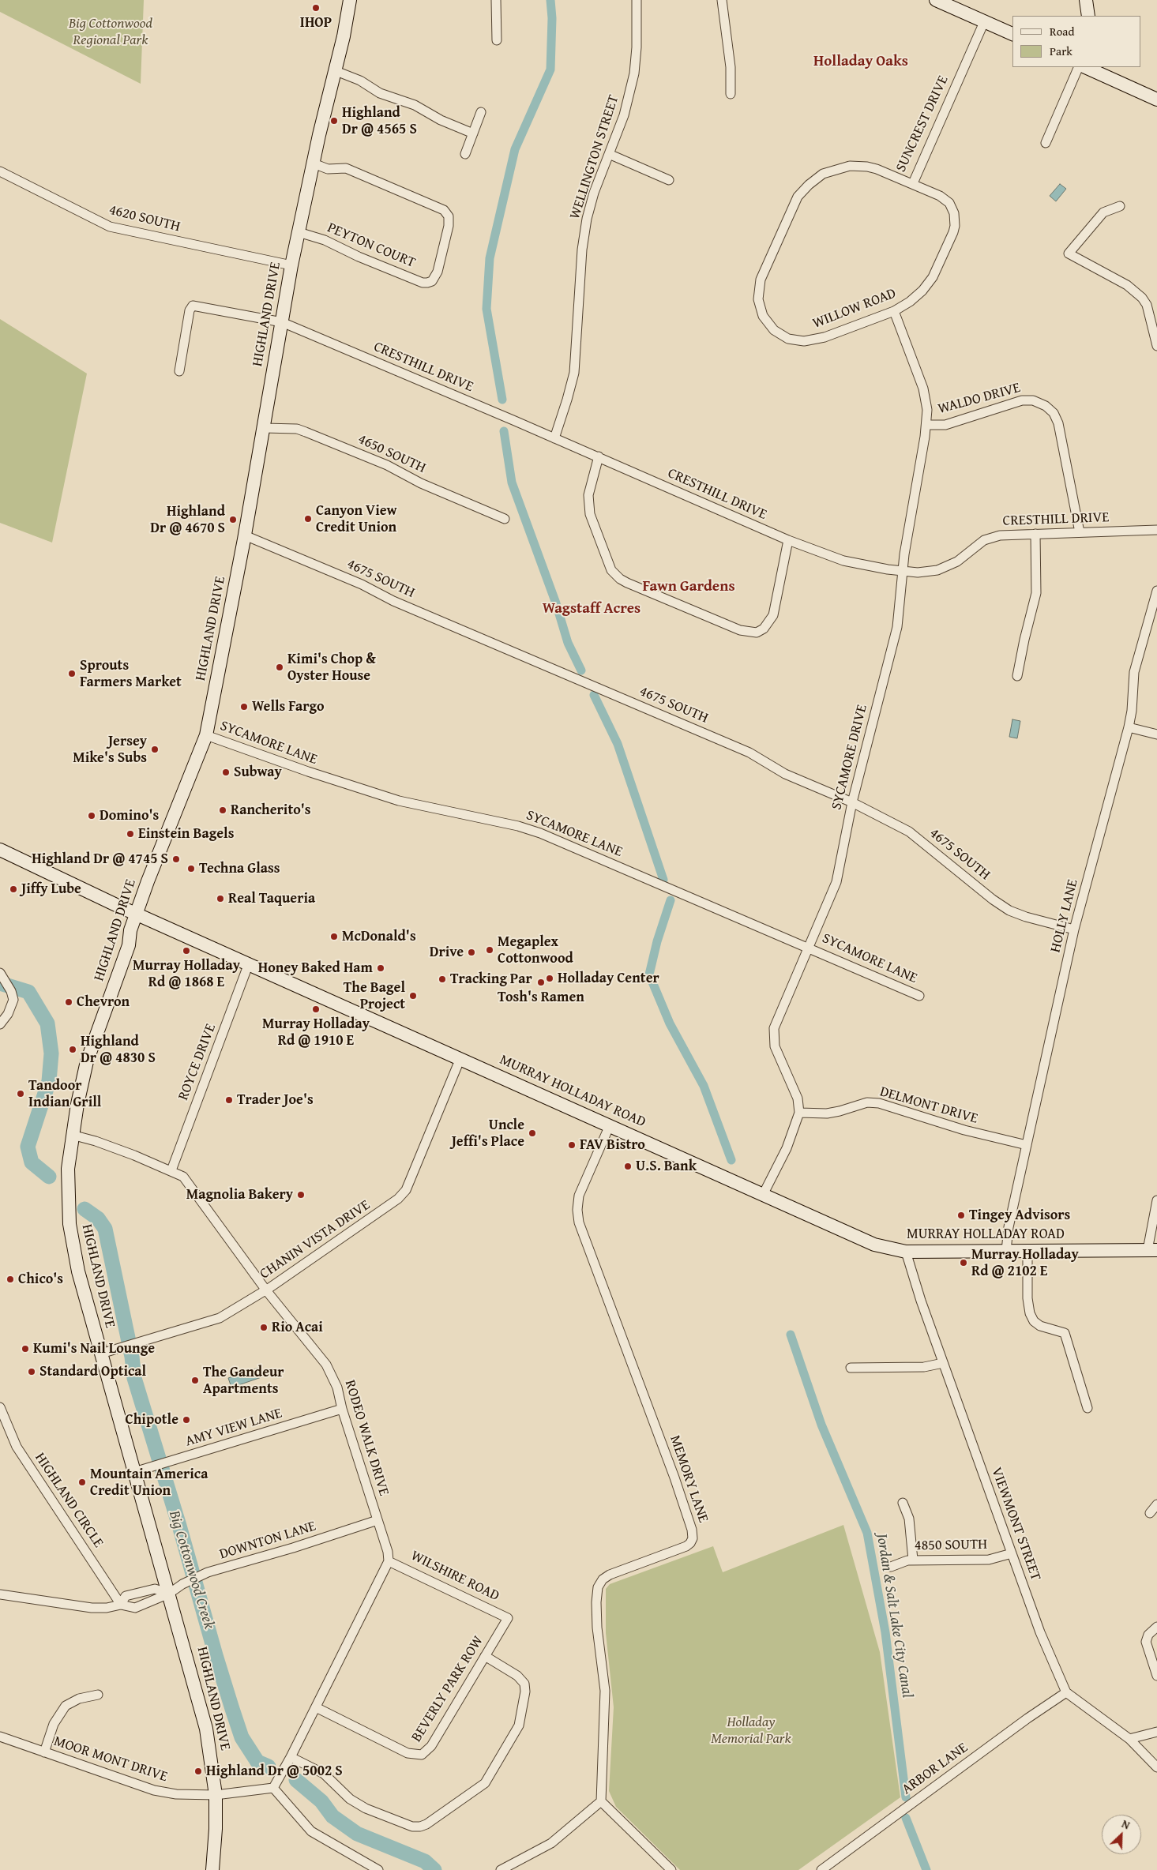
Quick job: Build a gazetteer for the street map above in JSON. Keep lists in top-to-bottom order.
{
  "streets": {
    "main road": ["HIGHLAND DRIVE", "MURRAY HOLLADAY ROAD"],
    "street": [
      "SUNCREST DRIVE",
      "WELLINGTON STREET",
      "4620 SOUTH",
      "PEYTON COURT",
      "WILLOW ROAD",
      "CRESTHILL DRIVE",
      "WALDO DRIVE",
      "4650 SOUTH",
      "4675 SOUTH",
      "SYCAMORE LANE",
      "SYCAMORE DRIVE",
      "HOLLY LANE",
      "ROYCE DRIVE",
      "DELMONT DRIVE",
      "CHANIN VISTA DRIVE",
      "AMY VIEW LANE",
      "RODEO WALK DRIVE",
      "MEMORY LANE",
      "HIGHLAND CIRCLE",
      "VIEWMONT STREET",
      "DOWNTON LANE",
      "4850 SOUTH",
      "WILSHIRE ROAD",
      "BEVERLY PARK ROW",
      "MOOR MONT DRIVE",
      "ARBOR LANE"
    ]
  },
  "crossings": [
    ["SUNCREST DRIVE", "WILLOW ROAD"],
    ["WELLINGTON STREET", "CRESTHILL DRIVE"],
    ["4620 SOUTH", "HIGHLAND DRIVE"],
    ["PEYTON COURT", "HIGHLAND DRIVE"],
    ["WILLOW ROAD", "SYCAMORE DRIVE"],
    ["HIGHLAND DRIVE", "CRESTHILL DRIVE"],
    ["HIGHLAND DRIVE", "4650 SOUTH"],
    ["HIGHLAND DRIVE", "4675 SOUTH"],
    ["HIGHLAND DRIVE", "SYCAMORE LANE"],
    ["HIGHLAND DRIVE", "MURRAY HOLLADAY ROAD"],
    ["HIGHLAND DRIVE", "CHANIN VISTA DRIVE"],
    ["HIGHLAND DRIVE", "AMY VIEW LANE"],
    ["HIGHLAND DRIVE", "RODEO WALK DRIVE"],
    ["HIGHLAND DRIVE", "DOWNTON LANE"],
    ["HIGHLAND DRIVE", "MOOR MONT DRIVE"],
    ["CRESTHILL DRIVE", "WALDO DRIVE"],
    ["CRESTHILL DRIVE", "SYCAMORE DRIVE"],
    ["WALDO DRIVE", "SYCAMORE DRIVE"],
    ["4675 SOUTH", "SYCAMORE DRIVE"],
    ["4675 SOUTH", "HOLLY LANE"],
    ["SYCAMORE LANE", "SYCAMORE DRIVE"],
    ["SYCAMORE DRIVE", "DELMONT DRIVE"],
    ["HOLLY LANE", "MURRAY HOLLADAY ROAD"],
    ["HOLLY LANE", "DELMONT DRIVE"],
    ["ROYCE DRIVE", "MURRAY HOLLADAY ROAD"],
    ["ROYCE DRIVE", "RODEO WALK DRIVE"],
    ["MURRAY HOLLADAY ROAD", "CHANIN VISTA DRIVE"],
    ["MURRAY HOLLADAY ROAD", "MEMORY LANE"],
    ["MURRAY HOLLADAY ROAD", "VIEWMONT STREET"],
    ["CHANIN VISTA DRIVE", "RODEO WALK DRIVE"],
    ["AMY VIEW LANE", "RODEO WALK DRIVE"],
    ["RODEO WALK DRIVE", "DOWNTON LANE"],
    ["RODEO WALK DRIVE", "WILSHIRE ROAD"],
    ["HIGHLAND CIRCLE", "DOWNTON LANE"],
    ["VIEWMONT STREET", "4850 SOUTH"],
    ["VIEWMONT STREET", "ARBOR LANE"],
    ["WILSHIRE ROAD", "BEVERLY PARK ROW"]
  ],
  "districts": ["Holladay Oaks", "Fawn Gardens", "Wagstaff Acres"],
  "water": ["Big Cottonwood Creek", "Jordan & Salt Lake City Canal"],
  "parks": ["Big Cottonwood Regional Park", "Holladay Memorial Park"],
  "places": [
    "IHOP",
    "Highland Dr @ 4565 S",
    "Canyon View Credit Union",
    "Highland Dr @ 4670 S",
    "Kimi's Chop & Oyster House",
    "Sprouts Farmers Market",
    "Wells Fargo",
    "Jersey Mike's Subs",
    "Subway",
    "Rancherito's",
    "Domino's",
    "Einstein Bagels",
    "Highland Dr @ 4745 S",
    "Techna Glass",
    "Jiffy Lube",
    "Real Taqueria",
    "McDonald's",
    "Megaplex Cottonwood",
    "Murray Holladay Rd @ 1868 E",
    "Drive",
    "Honey Baked Ham",
    "Holladay Center",
    "Tracking Par",
    "Tosh's Ramen",
    "The Bagel Project",
    "Chevron",
    "Murray Holladay Rd @ 1910 E",
    "Highland Dr @ 4830 S",
    "Tandoor Indian Grill",
    "Trader Joe's",
    "Uncle Jeffi's Place",
    "FAV Bistro",
    "U.S. Bank",
    "Magnolia Bakery",
    "Tingey Advisors",
    "Murray Holladay Rd @ 2102 E",
    "Chico's",
    "Rio Acai",
    "Kumi's Nail Lounge",
    "Standard Optical",
    "The Gandeur Apartments",
    "Chipotle",
    "Mountain America Credit Union",
    "Highland Dr @ 5002 S"
  ],
  "legend": ["Road", "Park"],
  "north": "top right"
}
